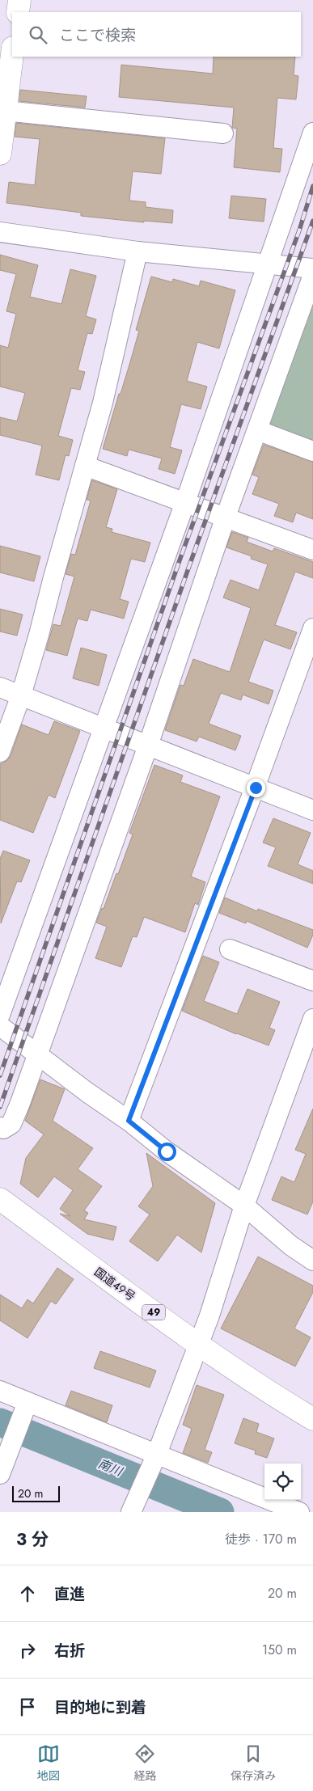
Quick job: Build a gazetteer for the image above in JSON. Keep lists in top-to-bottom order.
{
  "streets": {
    "main road": ["国道49号", "49"]
  },
  "water": ["南川"],
  "scale_bar": "20 m",
  "page": {
    "search": "ここで検索",
    "scale": "20 m",
    "heading": ["3 分", "徒歩 · 170 m"],
    "list": [
      ["直進", "20 m"],
      ["右折", "150 m"],
      "目的地に到着"
    ],
    "nav": ["地図", "経路", "保存済み"]
  }
}
